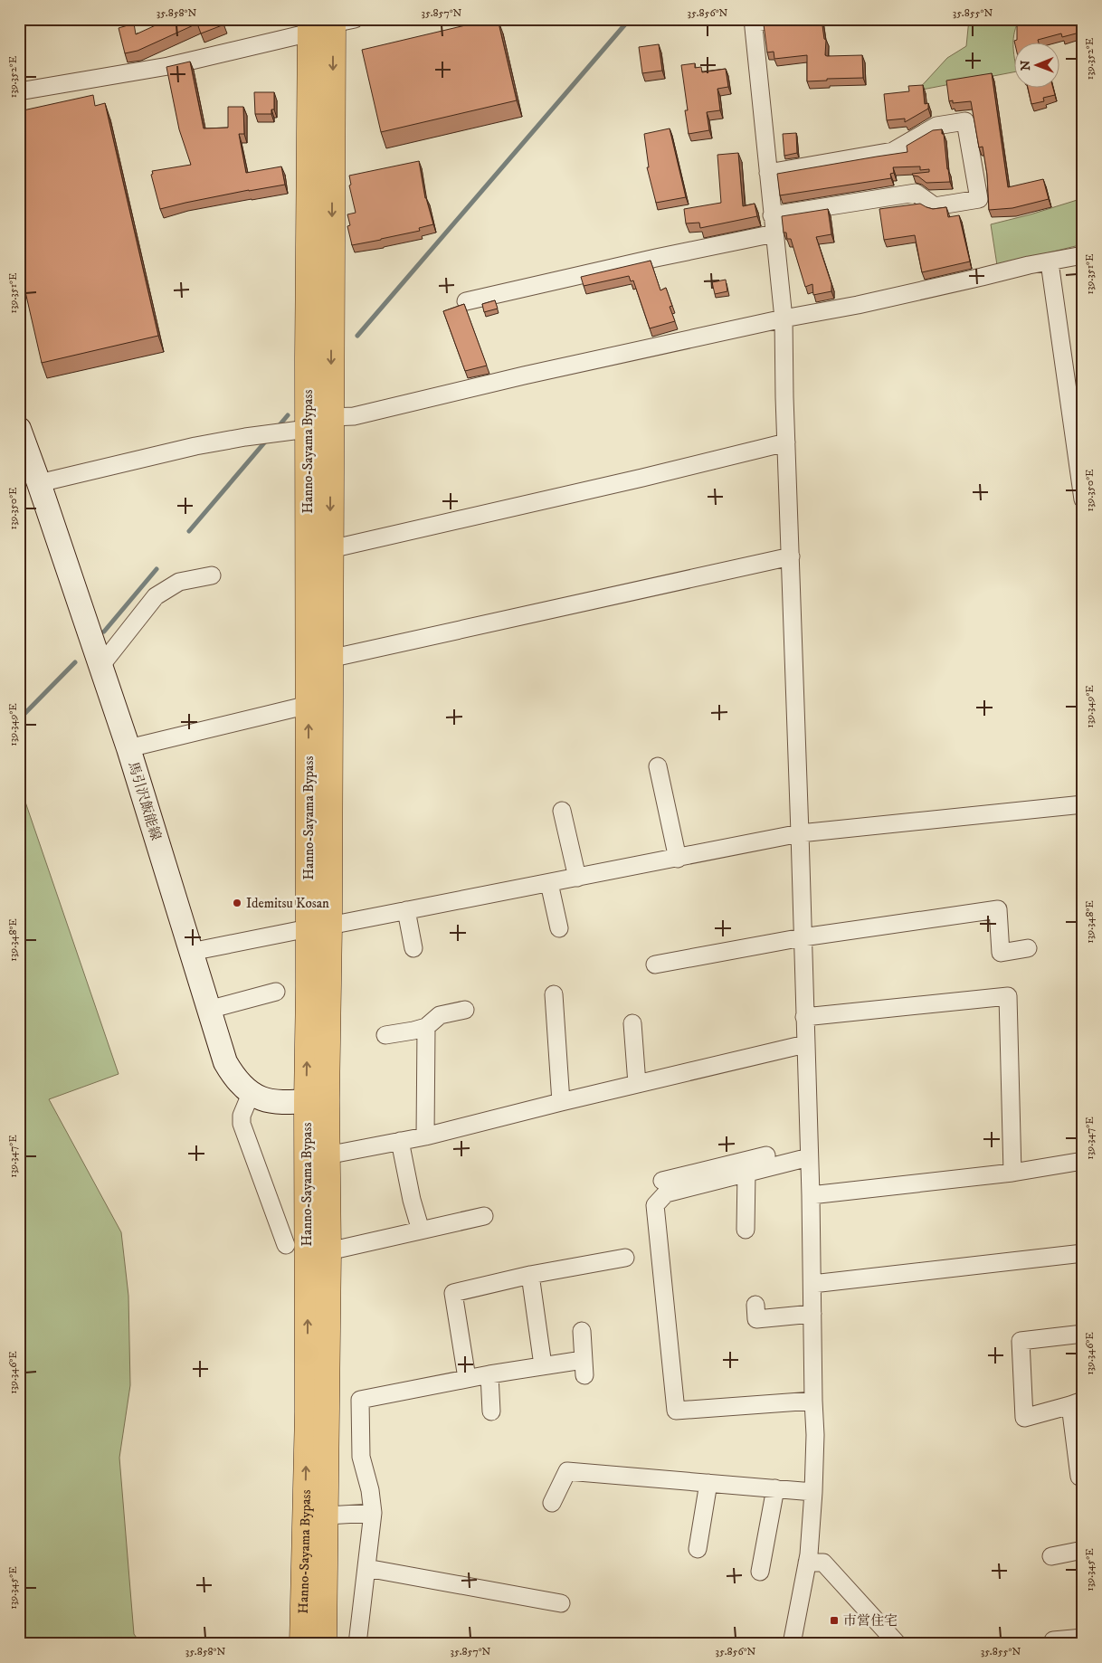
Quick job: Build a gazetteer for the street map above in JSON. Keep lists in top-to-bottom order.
{
  "streets": {
    "highway": ["Hanno-Sayama Bypass"],
    "main road": ["馬引沢飯能線"]
  },
  "crossings": [
    ["Hanno-Sayama Bypass", "馬引沢飯能線"]
  ],
  "places": {
    "other": ["Idemitsu Kosan"],
    "transit": ["市営住宅"]
  },
  "north": "left",
  "coordinates": [
    "35.858°N",
    "35.857°N",
    "35.856°N",
    "35.855°N",
    "139.352°E",
    "139.351°E",
    "139.350°E",
    "139.349°E",
    "139.348°E",
    "139.347°E",
    "139.346°E",
    "139.345°E"
  ]
}
